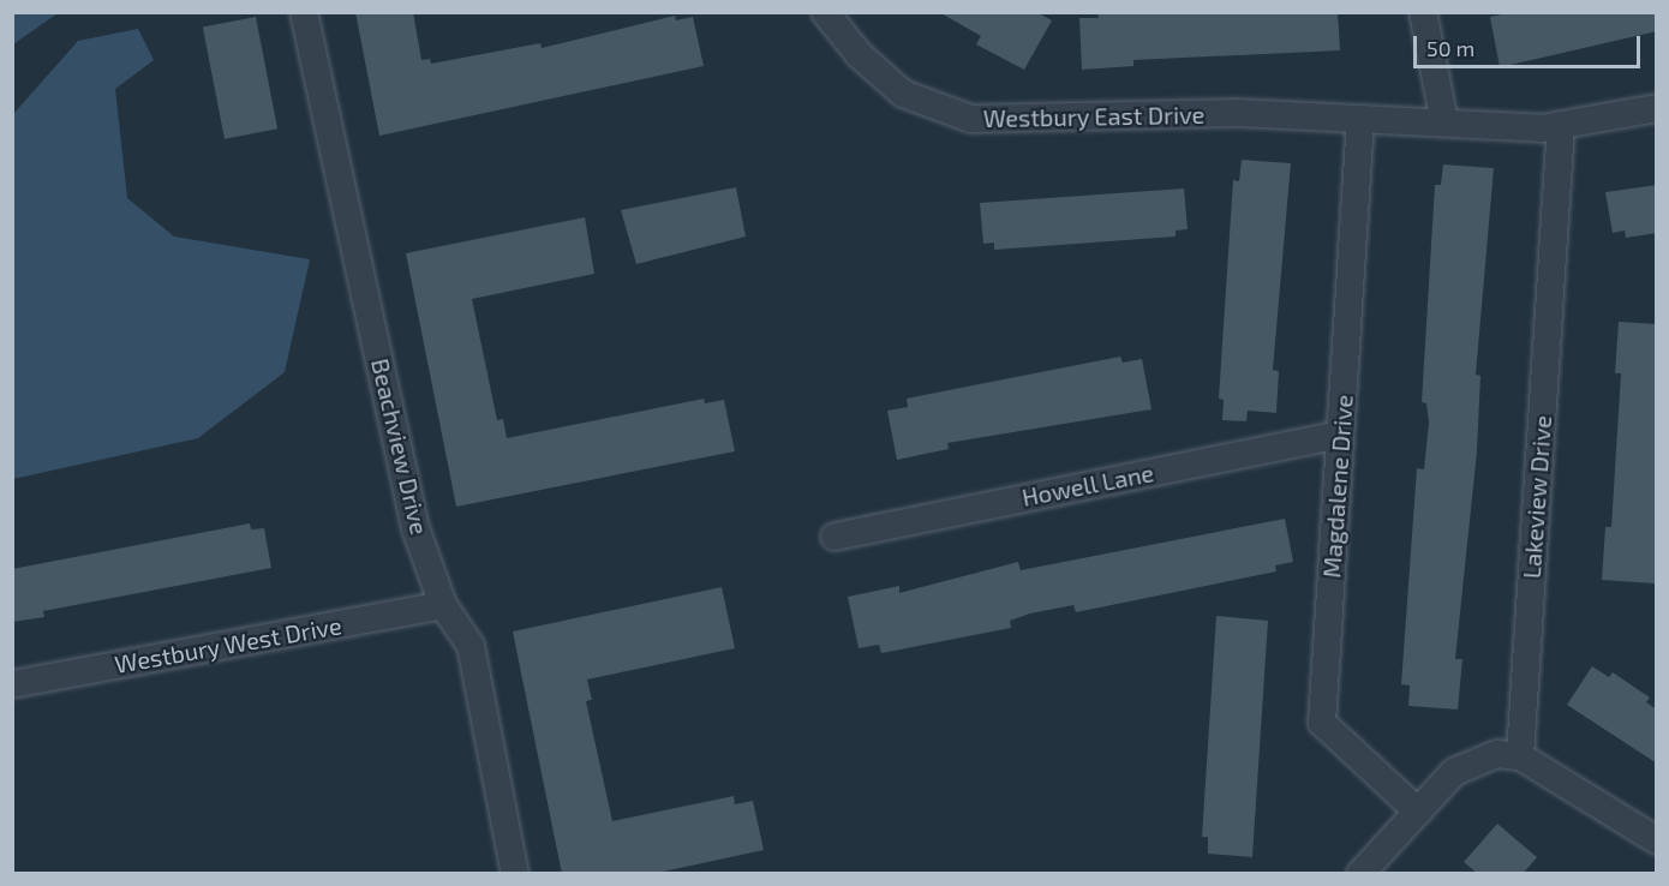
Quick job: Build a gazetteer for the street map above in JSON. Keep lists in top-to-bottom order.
{
  "streets": {
    "street": [
      "Westbury East Drive",
      "Beachview Drive",
      "Howell Lane",
      "Magdalene Drive",
      "Lakeview Drive",
      "Westbury West Drive"
    ]
  },
  "crossings": [
    ["Westbury East Drive", "Magdalene Drive"],
    ["Beachview Drive", "Westbury West Drive"],
    ["Howell Lane", "Magdalene Drive"]
  ],
  "scale_bar": "50 m"
}
